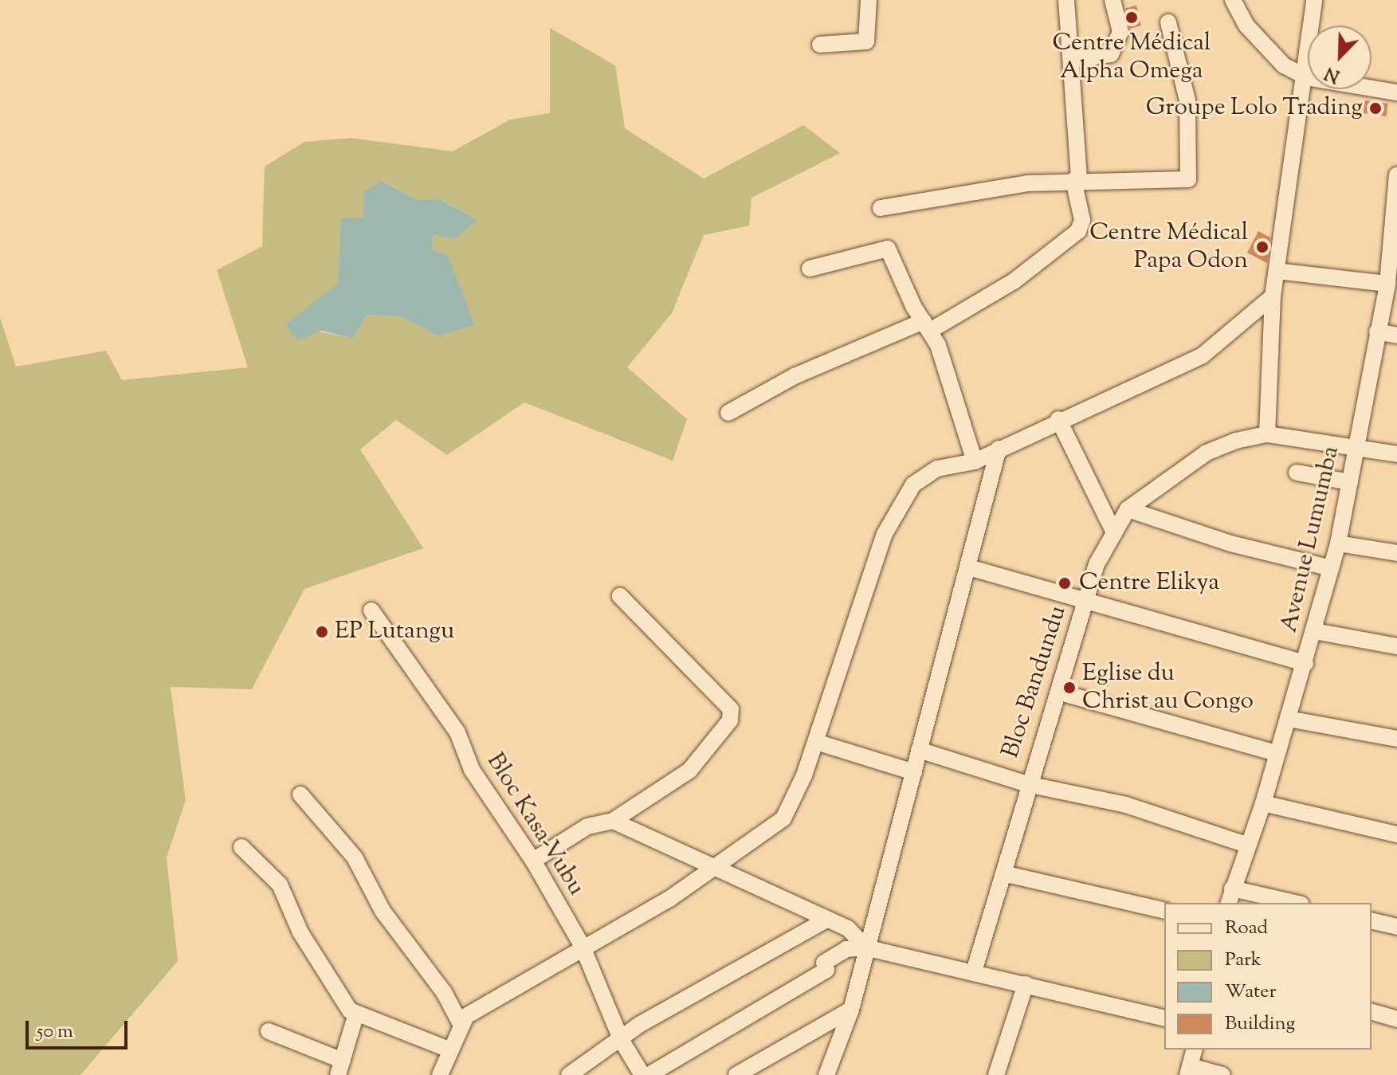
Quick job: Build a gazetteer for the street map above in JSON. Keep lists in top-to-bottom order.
{
  "streets": {
    "street": ["Avenue Lumumba", "Bloc Bandundu", "Bloc Kasa-Vubu"]
  },
  "crossings": [
    ["Avenue Lumumba", "Bloc Bandundu"]
  ],
  "places": [
    "Centre Médical Alpha Omega",
    "Groupe Lolo Trading",
    "Centre Médical Papa Odon",
    "Centre Elikya",
    "EP Lutangu",
    "Eglise du Christ au Congo"
  ],
  "legend": [
    "Road",
    "Park",
    "Water",
    "Building"
  ],
  "scale_bar": "50 m",
  "north": "bottom left"
}
